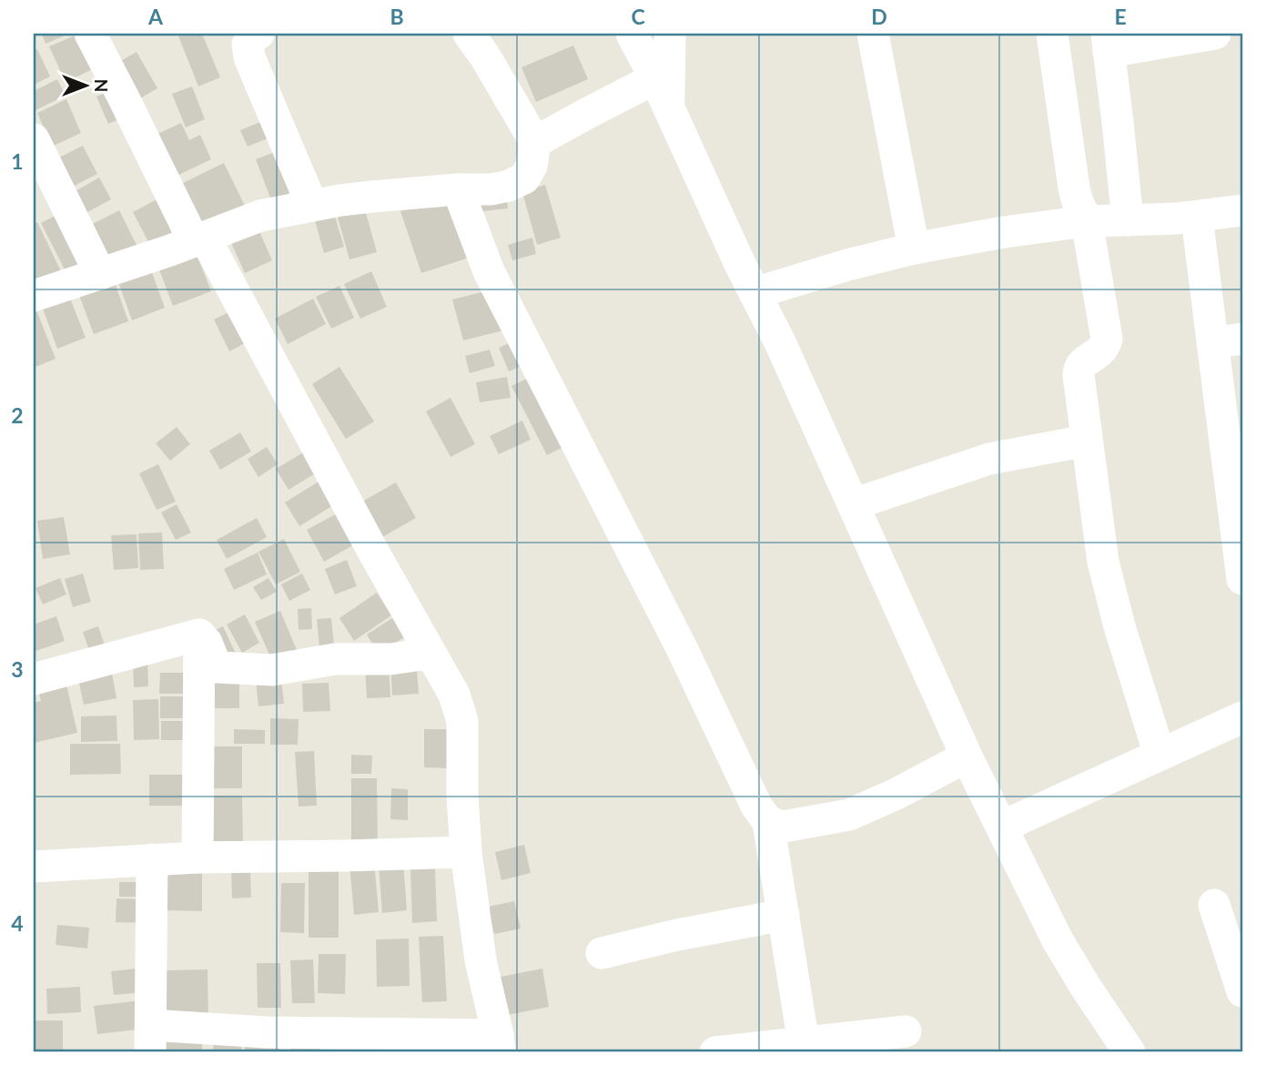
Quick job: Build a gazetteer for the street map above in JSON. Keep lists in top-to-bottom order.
{
  "north": "right",
  "grid": {
    "columns": [
      "A",
      "B",
      "C",
      "D",
      "E"
    ],
    "rows": [
      "1",
      "2",
      "3",
      "4"
    ]
  }
}
